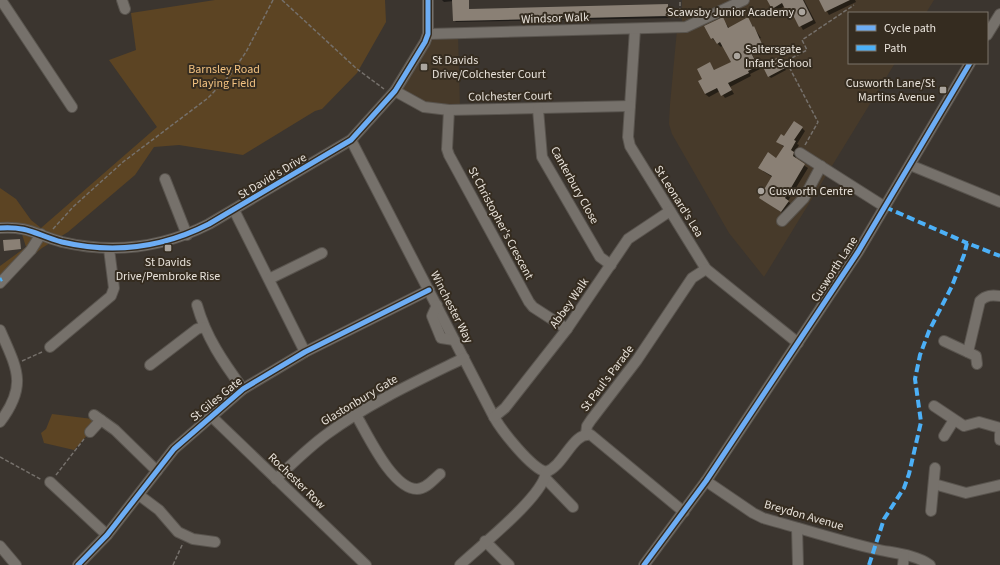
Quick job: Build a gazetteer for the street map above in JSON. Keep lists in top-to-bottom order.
{
  "streets": {
    "street": [
      "Windsor Walk",
      "Colchester Court",
      "St David's Drive",
      "Canterbury Close",
      "St Leonard's Lea",
      "St Christopher's Crescent",
      "Cusworth Lane",
      "Abbey Walk",
      "Winchester Way",
      "St Paul's Parade",
      "St Giles Gate",
      "Glastonbury Gate",
      "Rochester Row",
      "Breydon Avenue"
    ]
  },
  "crossings": [
    ["Windsor Walk", "St David's Drive"],
    ["Windsor Walk", "St Leonard's Lea"],
    ["Colchester Court", "St David's Drive"],
    ["Colchester Court", "Canterbury Close"],
    ["Colchester Court", "St Leonard's Lea"],
    ["Colchester Court", "St Christopher's Crescent"],
    ["St David's Drive", "Winchester Way"],
    ["Canterbury Close", "Abbey Walk"],
    ["St Leonard's Lea", "Cusworth Lane"],
    ["St Leonard's Lea", "Abbey Walk"],
    ["St Leonard's Lea", "St Paul's Parade"],
    ["St Christopher's Crescent", "Abbey Walk"],
    ["Cusworth Lane", "Breydon Avenue"],
    ["Abbey Walk", "Winchester Way"],
    ["Winchester Way", "St Paul's Parade"],
    ["Winchester Way", "St Giles Gate"],
    ["Winchester Way", "Glastonbury Gate"],
    ["St Giles Gate", "Rochester Row"],
    ["Glastonbury Gate", "Rochester Row"]
  ],
  "parks": ["Barnsley Road Playing Field"],
  "places": {
    "other": ["Scawsby Junior Academy", "Saltersgate Infant School", "Cusworth Centre"],
    "transit": ["St Davids Drive/Colchester Court", "Cusworth Lane/St Martins Avenue", "St Davids Drive/Pembroke Rise"]
  },
  "legend": ["Cycle path", "Path"]
}
